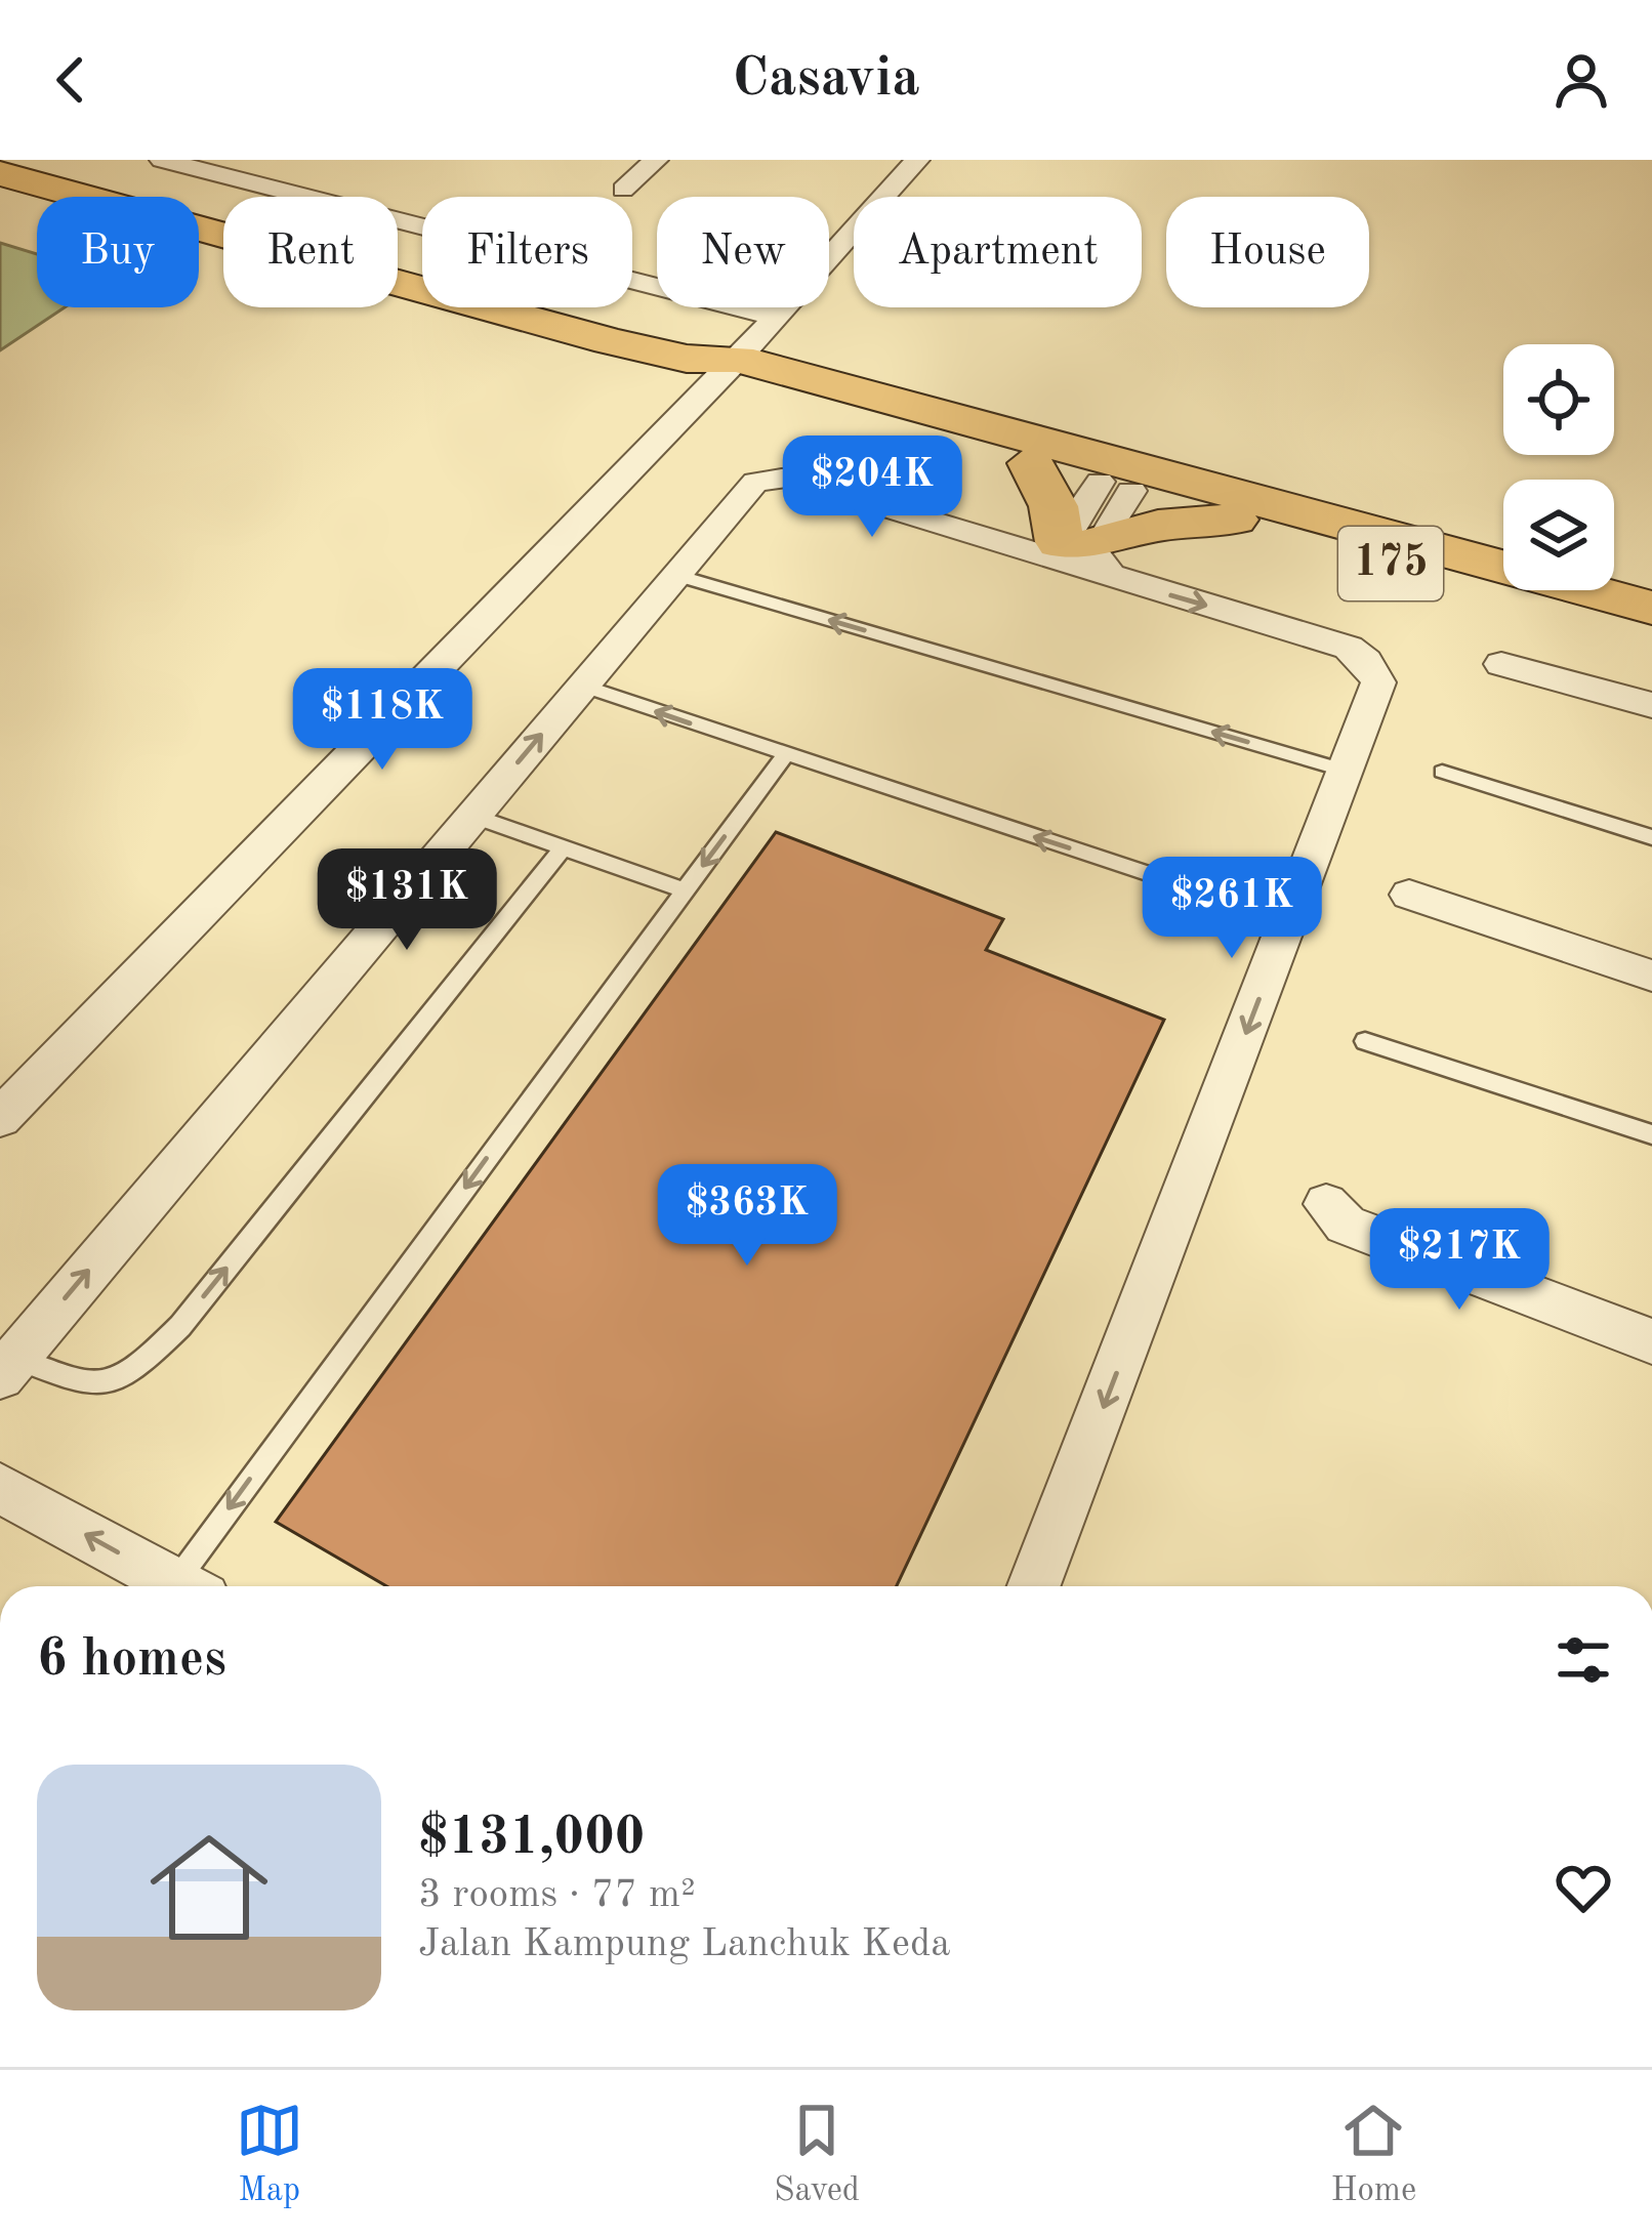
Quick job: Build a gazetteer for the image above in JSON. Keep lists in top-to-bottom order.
{
  "streets": {
    "highway": ["175"]
  },
  "page": {
    "header": "Casavia",
    "chip": [
      "Buy",
      "Rent",
      "Filters",
      "New",
      "Apartment",
      "House"
    ],
    "price": [
      "$204K",
      "$118K",
      "$131K",
      "$261K",
      "$363K",
      "$217K"
    ],
    "heading": "6 homes",
    "list": [
      {
        "name": "$131,000",
        "note": "3 rooms · 77 m² · Jalan Kampung Lanchuk Keda"
      }
    ],
    "tabs": ["Map", "Saved", "Home"]
  }
}
